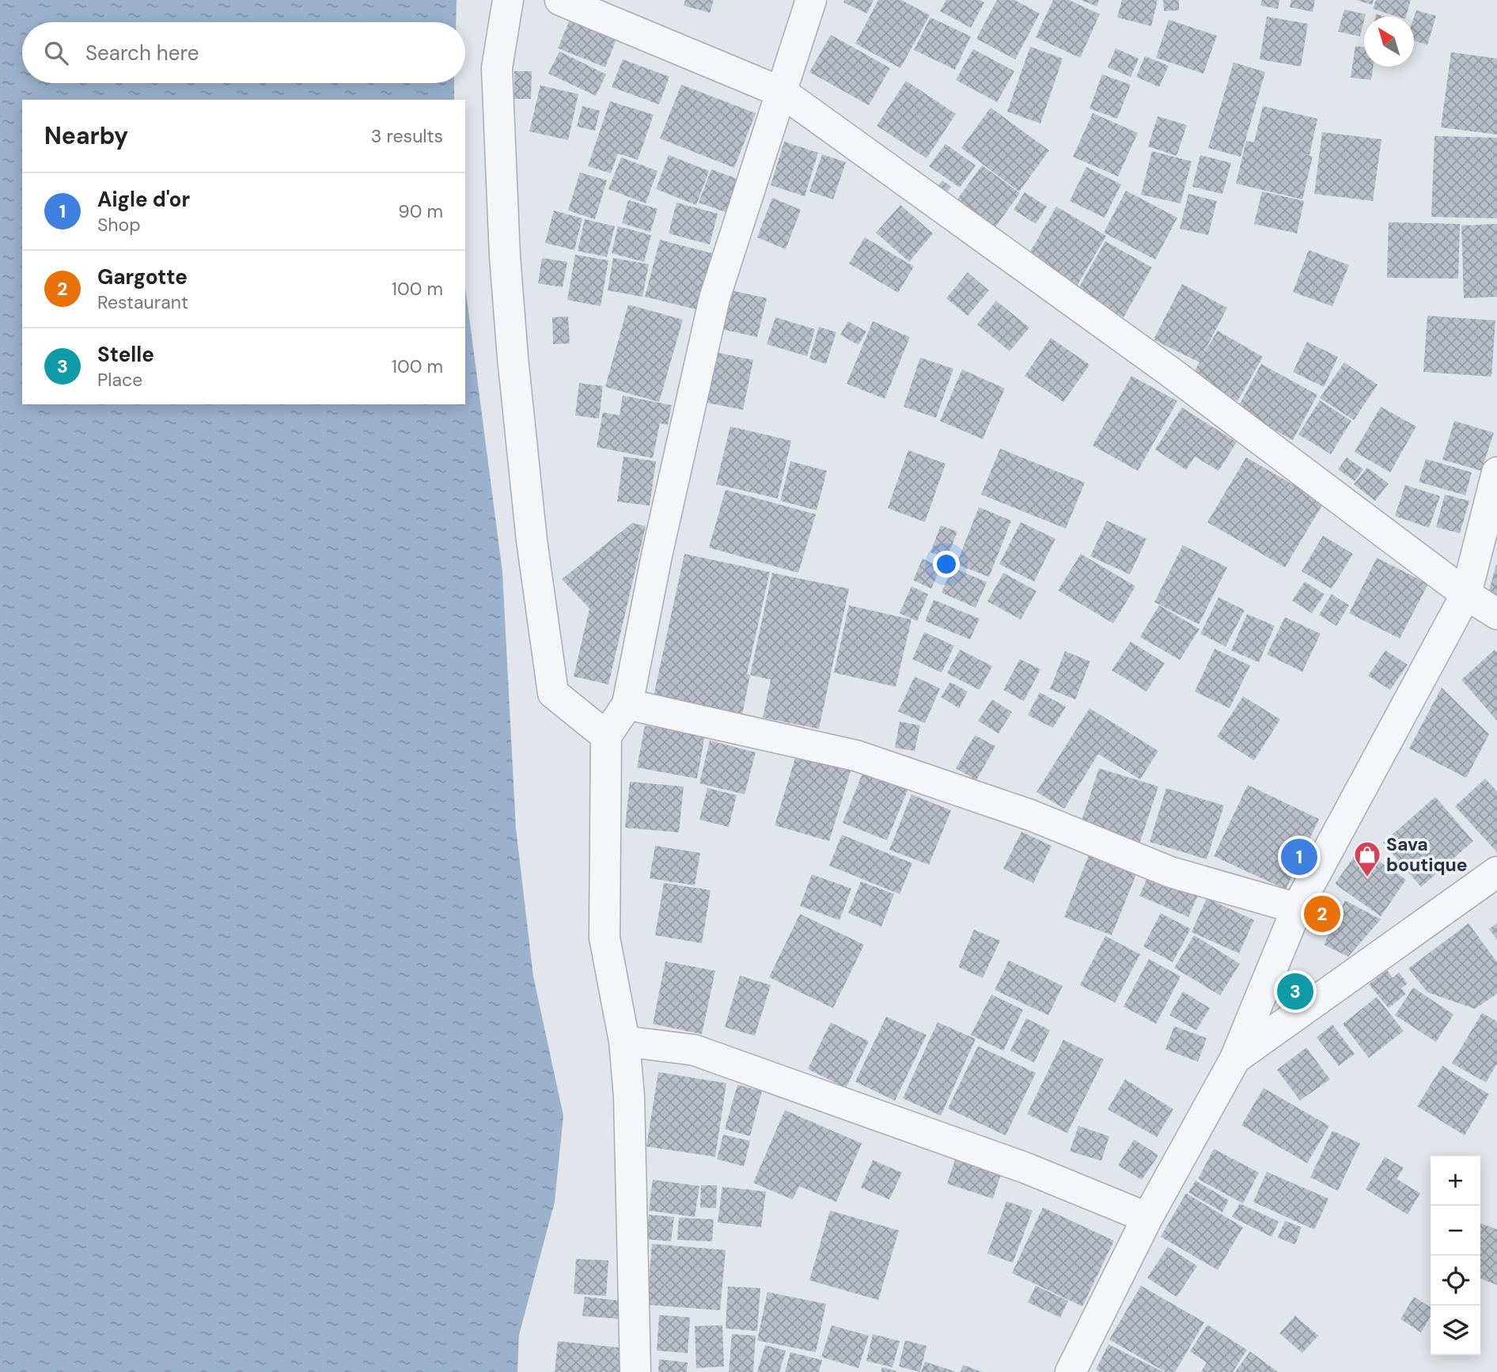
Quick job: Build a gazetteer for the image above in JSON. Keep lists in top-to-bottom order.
{
  "places": {
    "shop": ["Sava boutique"]
  },
  "north": "top left",
  "page": {
    "search": "Search here",
    "heading": ["Nearby", "3 results"],
    "list": [
      {
        "mark": "1",
        "name": "Aigle d'or",
        "note": "Shop",
        "value": "90 m"
      },
      {
        "mark": "2",
        "name": "Gargotte",
        "note": "Restaurant",
        "value": "100 m"
      },
      {
        "mark": "3",
        "name": "Stelle",
        "note": "Place",
        "value": "100 m"
      }
    ],
    "pins": ["1", "2", "3"],
    "map_buttons": ["+", "−"]
  }
}
